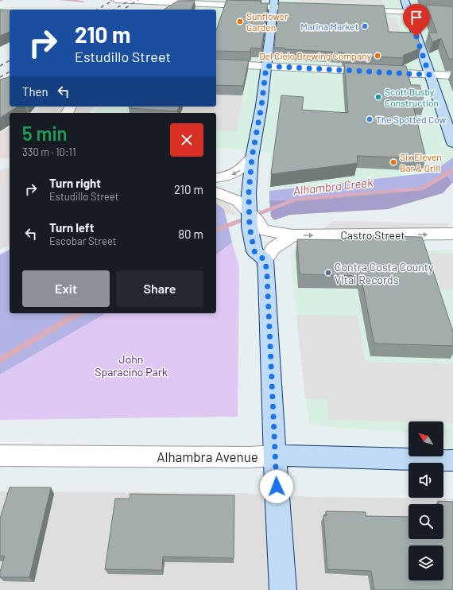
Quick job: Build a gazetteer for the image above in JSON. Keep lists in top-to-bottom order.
{
  "streets": {
    "main road": ["Alhambra Avenue"],
    "street": ["Castro Street"]
  },
  "one_way": ["Castro Street"],
  "water": ["Alhambra Creek"],
  "parks": ["John Sparacino Park"],
  "places": [
    "Sunflower Garden",
    "Marina Market",
    "Del Cielo Brewing Company",
    "Scott Busby Construction",
    "The Spotted Cow",
    "Six Eleven Bar & Grill",
    "Contra Costa County VItal Records"
  ],
  "north": "top left",
  "page": {
    "turn": ["210 m", "Estudillo Street"],
    "then": "Then",
    "heading": ["5 min", "330 m · 10:11"],
    "list": [
      {
        "name": "Turn right",
        "note": "Estudillo Street",
        "value": "210 m"
      },
      {
        "name": "Turn left",
        "note": "Escobar Street",
        "value": "80 m"
      }
    ],
    "buttons": ["Exit", "Share"]
  }
}
